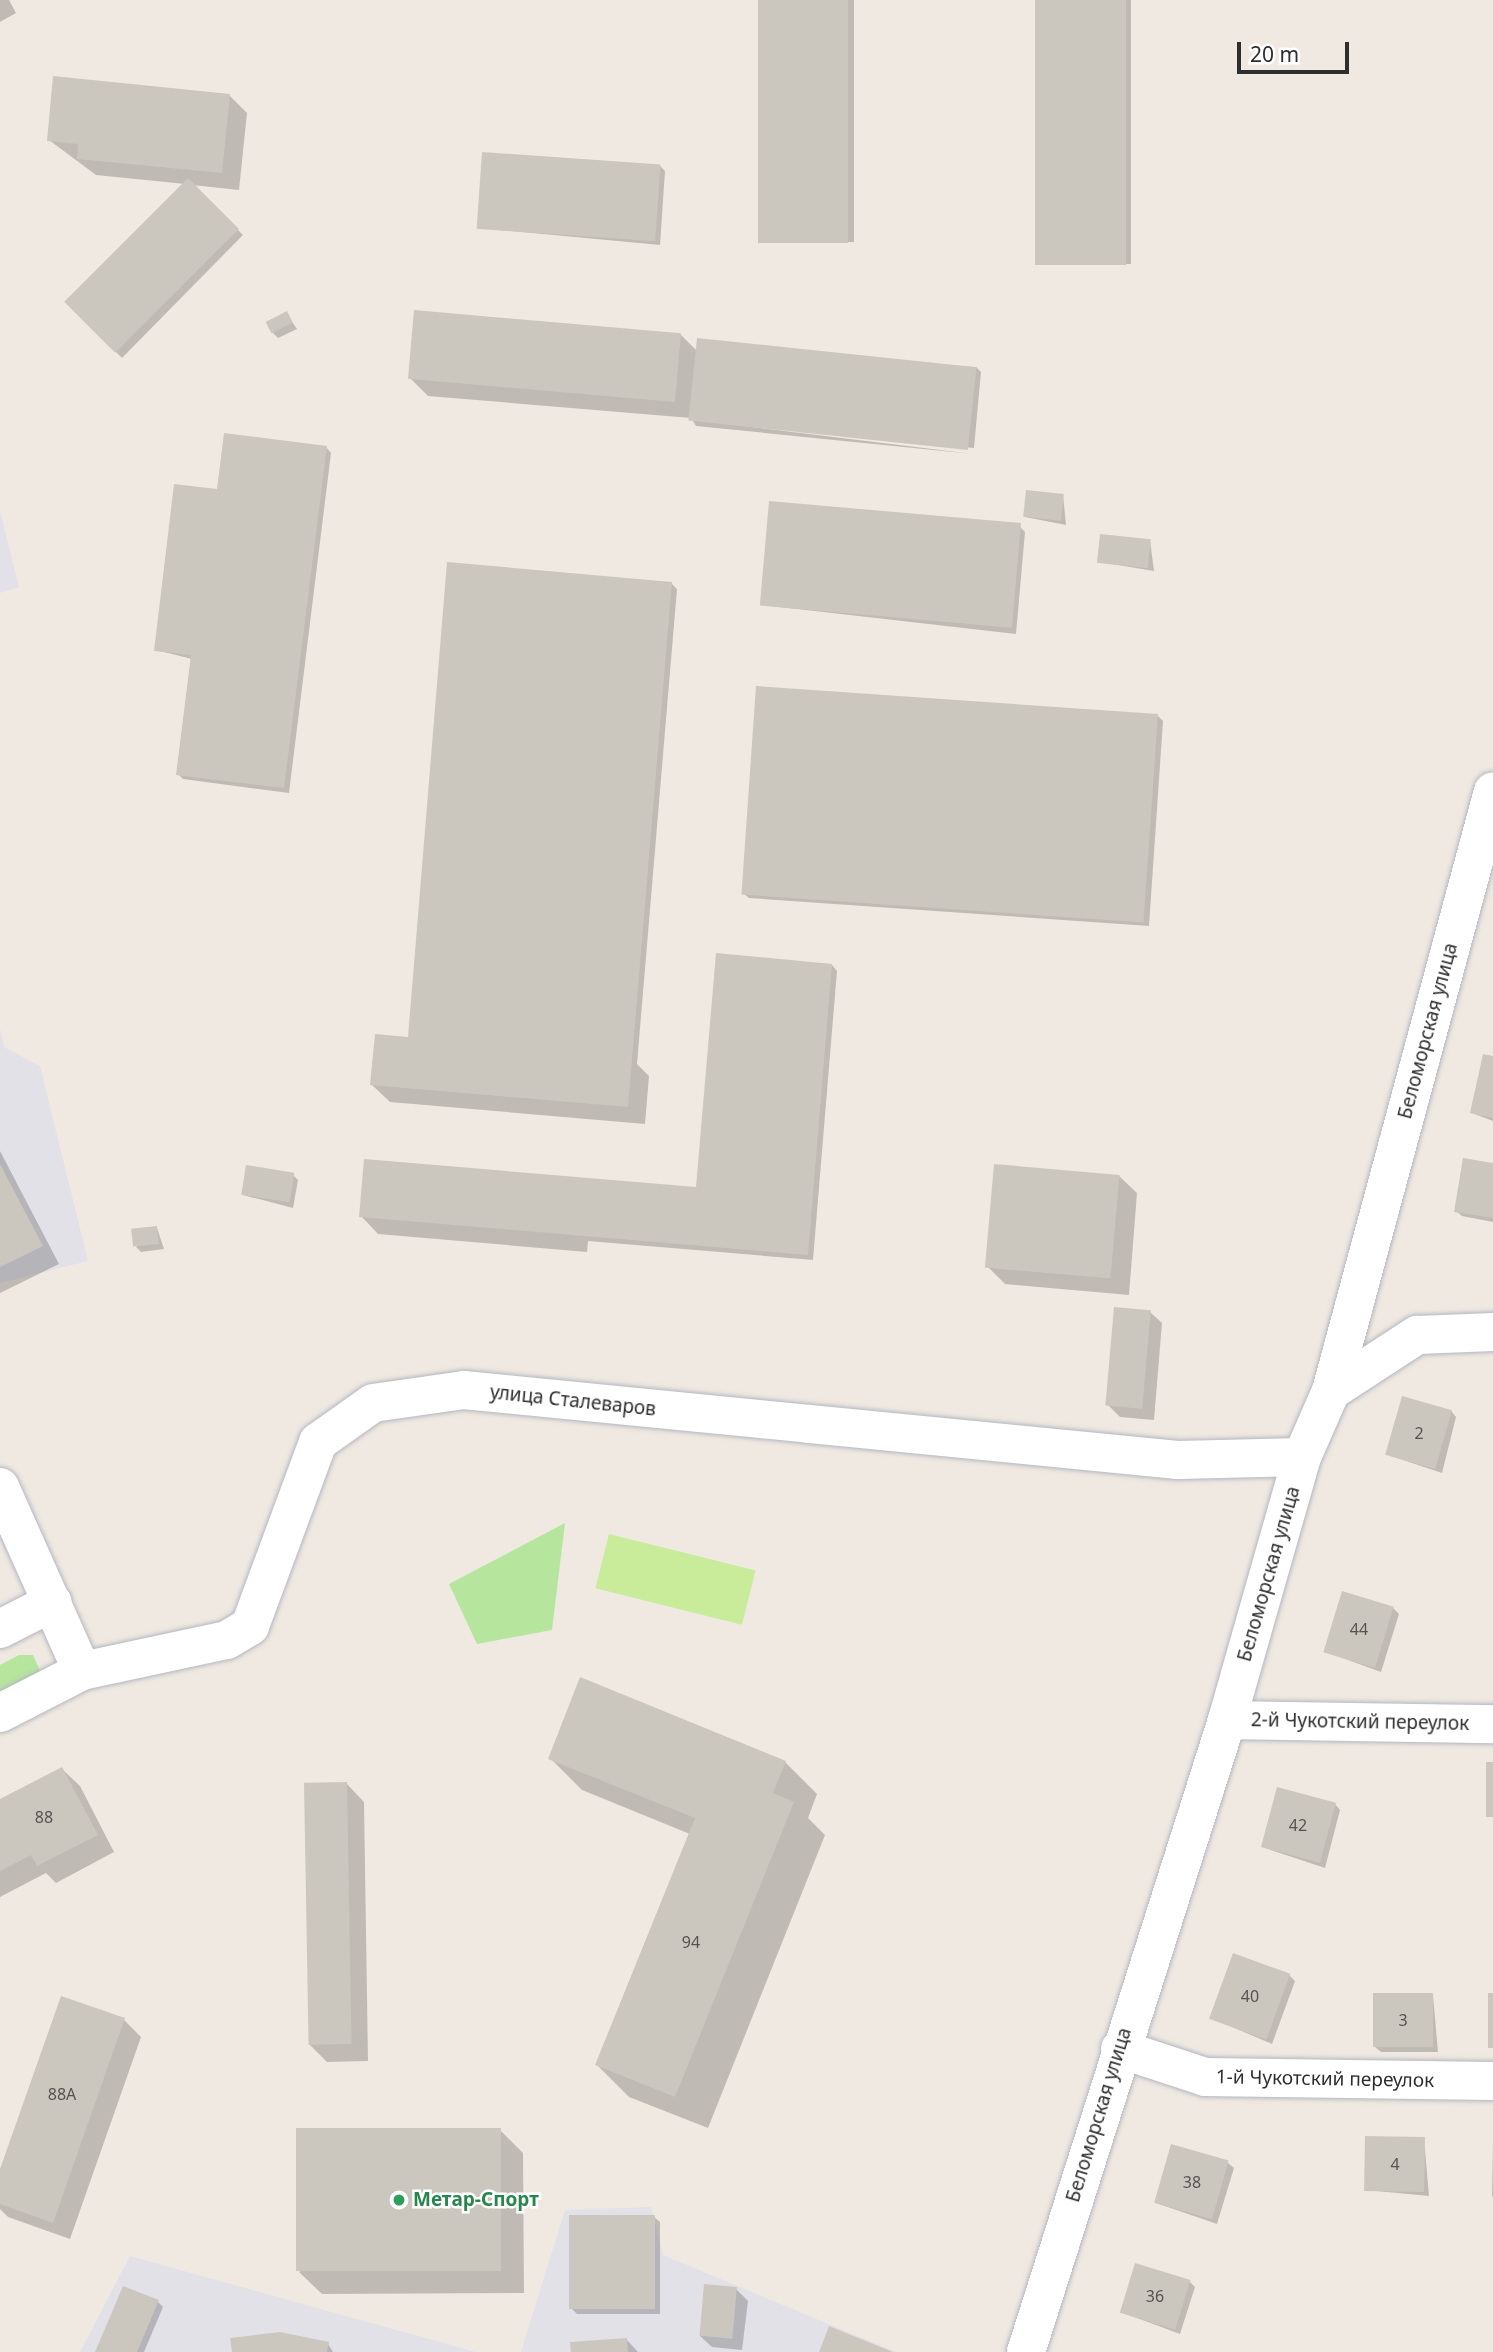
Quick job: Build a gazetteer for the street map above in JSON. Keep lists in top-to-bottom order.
{
  "streets": {
    "street": [
      "Беломорская улица",
      "улица Сталеваров",
      "2-й Чукотский переулок",
      "1-й Чукотский переулок"
    ]
  },
  "crossings": [
    ["Беломорская улица", "улица Сталеваров"],
    ["Беломорская улица", "2-й Чукотский переулок"],
    ["Беломорская улица", "1-й Чукотский переулок"]
  ],
  "places": ["Метар-Спорт"],
  "house_numbers": [
    "2",
    "44",
    "88",
    "42",
    "94",
    "40",
    "3",
    "88А",
    "4",
    "38",
    "36"
  ],
  "scale_bar": "20 m"
}
